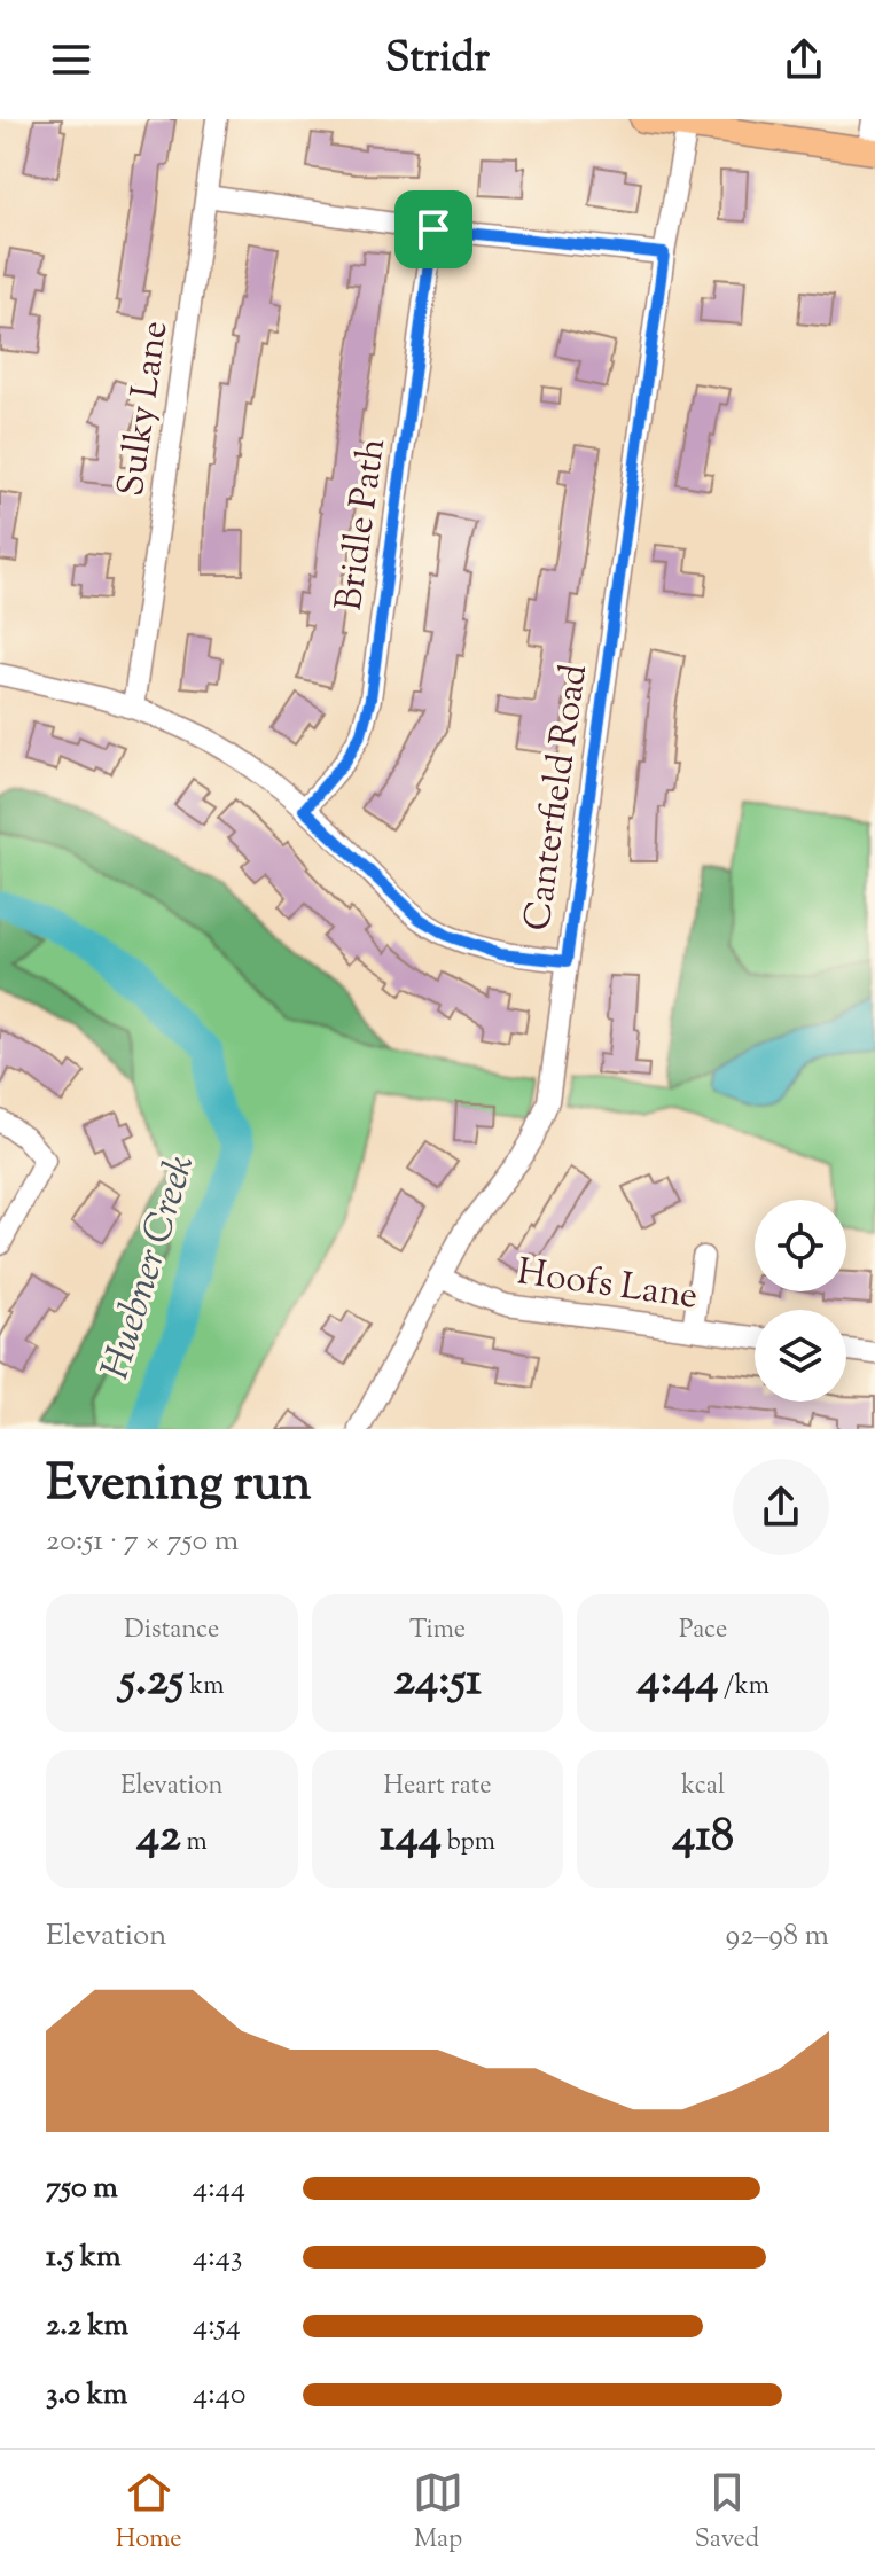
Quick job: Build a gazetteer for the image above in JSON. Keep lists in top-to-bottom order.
{
  "streets": {
    "street": [
      "Sulky Lane",
      "Bridle Path",
      "Canterfield Road",
      "Hoofs Lane"
    ]
  },
  "crossings": [
    ["Canterfield Road", "Hoofs Lane"]
  ],
  "water": ["Huebner Creek"],
  "page": {
    "header": "Stridr",
    "heading": ["Evening run", "20:51 · 7 × 750 m"],
    "stats": [
      ["Distance", "5.25 km"],
      ["Time", "24:51"],
      ["Pace", "4:44 /km"],
      ["Elevation", "42 m"],
      ["Heart rate", "144 bpm"],
      ["kcal", "418"]
    ],
    "chart": ["Elevation", "92–98 m"],
    "list": [
      {
        "name": "750 m",
        "note": "4:44"
      },
      {
        "name": "1.5 km",
        "note": "4:43"
      },
      {
        "name": "2.2 km",
        "note": "4:54"
      },
      {
        "name": "3.0 km",
        "note": "4:40"
      }
    ],
    "tabs": ["Home", "Map", "Saved"]
  }
}
